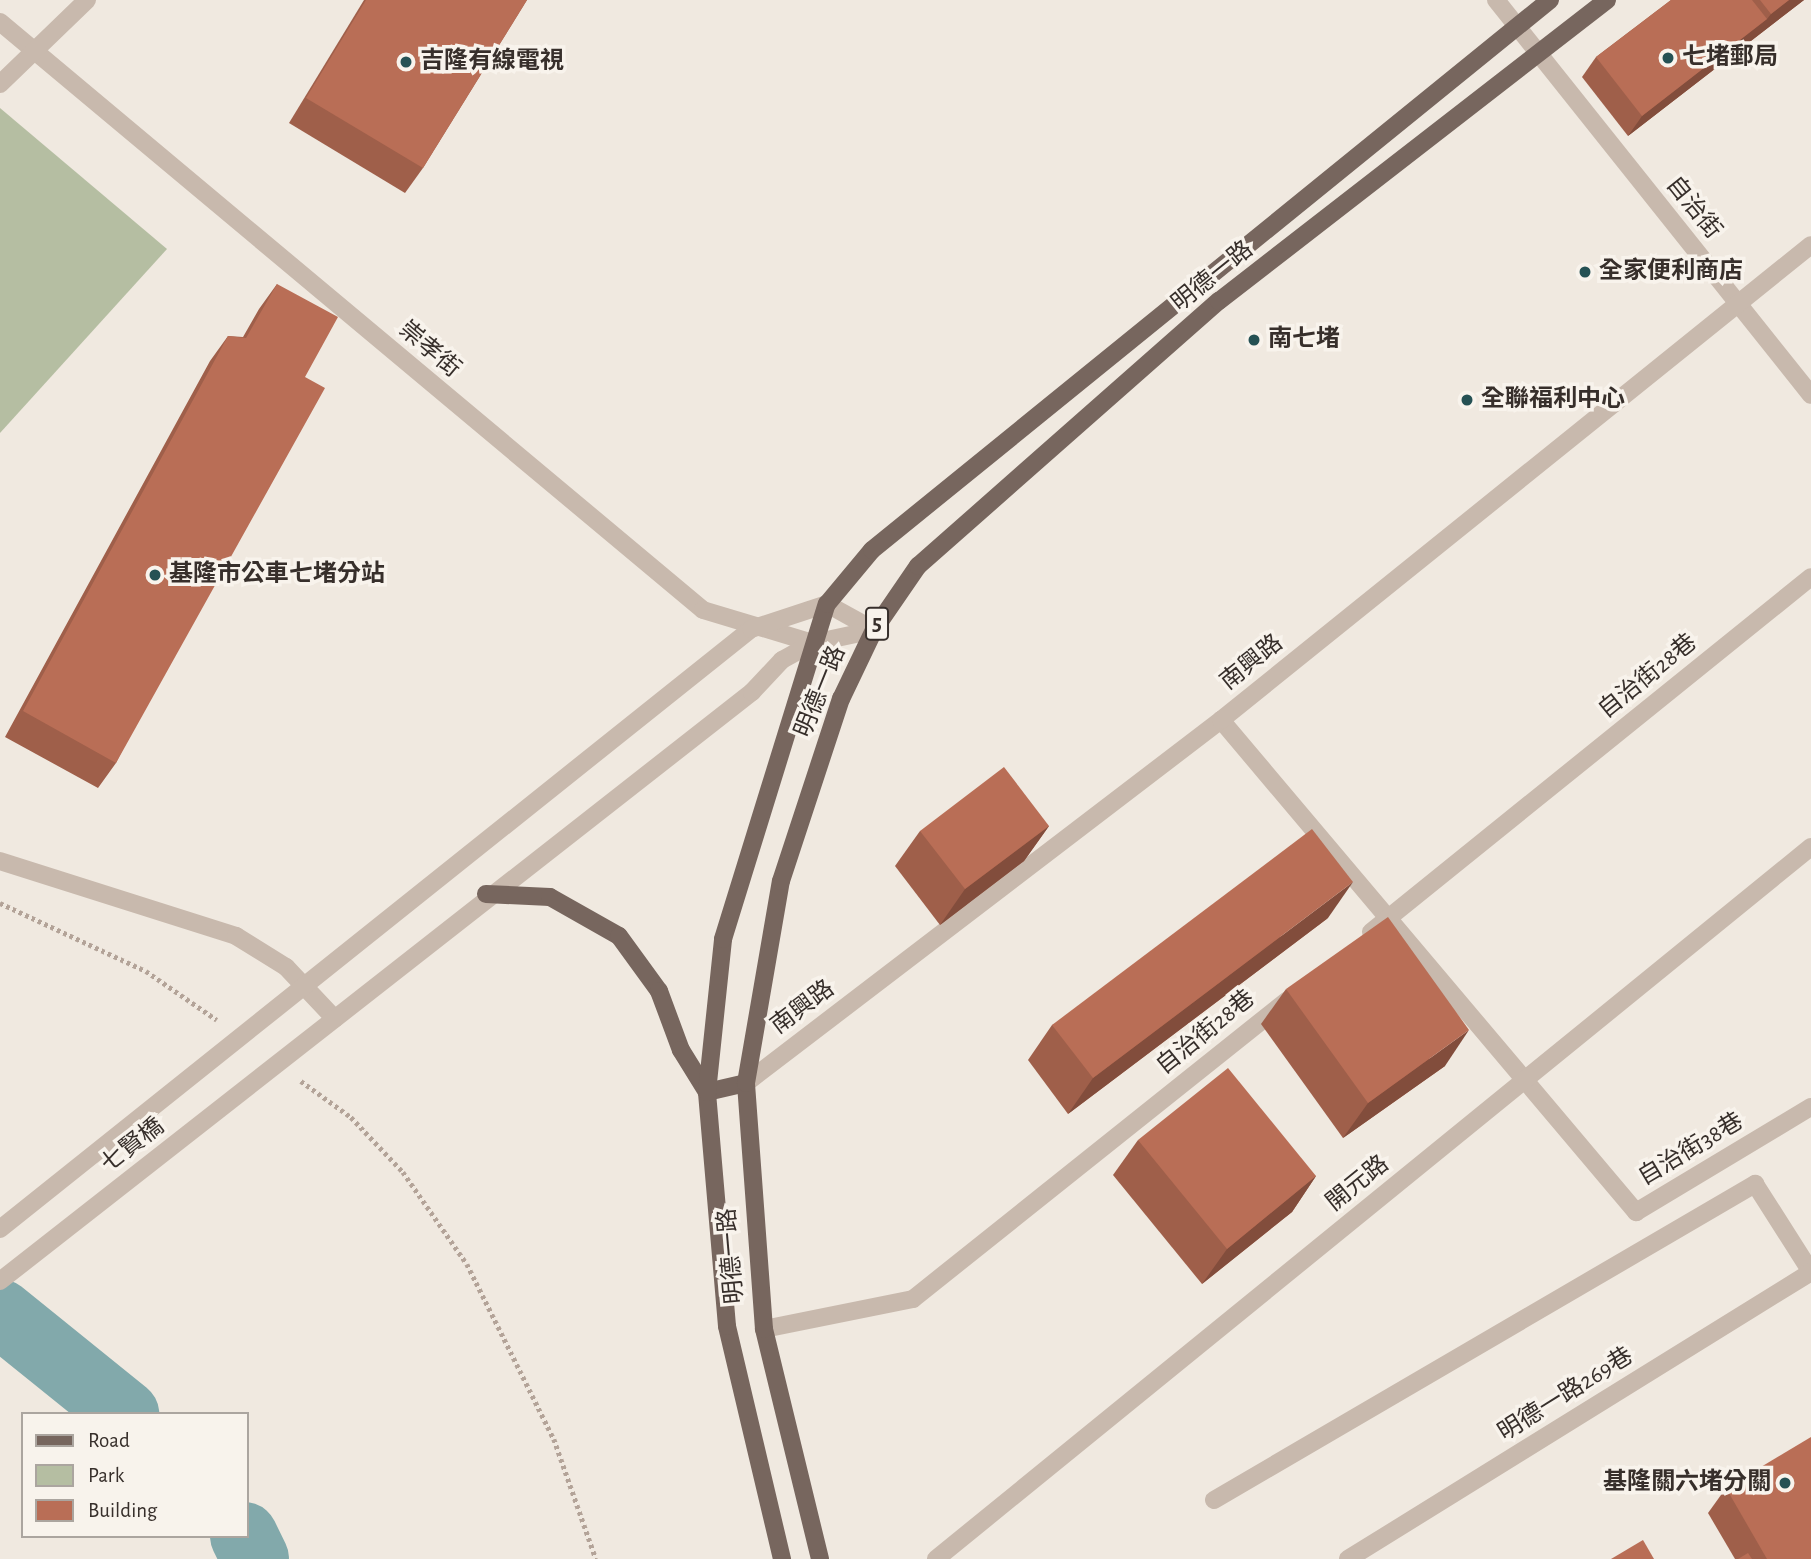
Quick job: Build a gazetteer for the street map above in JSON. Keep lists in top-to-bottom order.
{
  "streets": {
    "main road": ["明德一路", "5", "南興路"],
    "street": [
      "自治街",
      "崇孝街",
      "自治街28巷",
      "七賢橋",
      "自治街38巷",
      "開元路",
      "明德一路269巷"
    ]
  },
  "crossings": [
    ["自治街", "明德一路"],
    ["自治街", "南興路"],
    ["明德一路", "崇孝街"],
    ["明德一路", "南興路"],
    ["明德一路", "自治街28巷"],
    ["明德一路", "七賢橋"],
    ["崇孝街", "七賢橋"],
    ["自治街38巷", "開元路"]
  ],
  "places": [
    "七堵郵局",
    "吉隆有線電視",
    "全家便利商店",
    "南七堵",
    "全聯福利中心",
    "基隆市公車七堵分站",
    "基隆關六堵分關"
  ],
  "legend": ["Road", "Park", "Building"]
}
